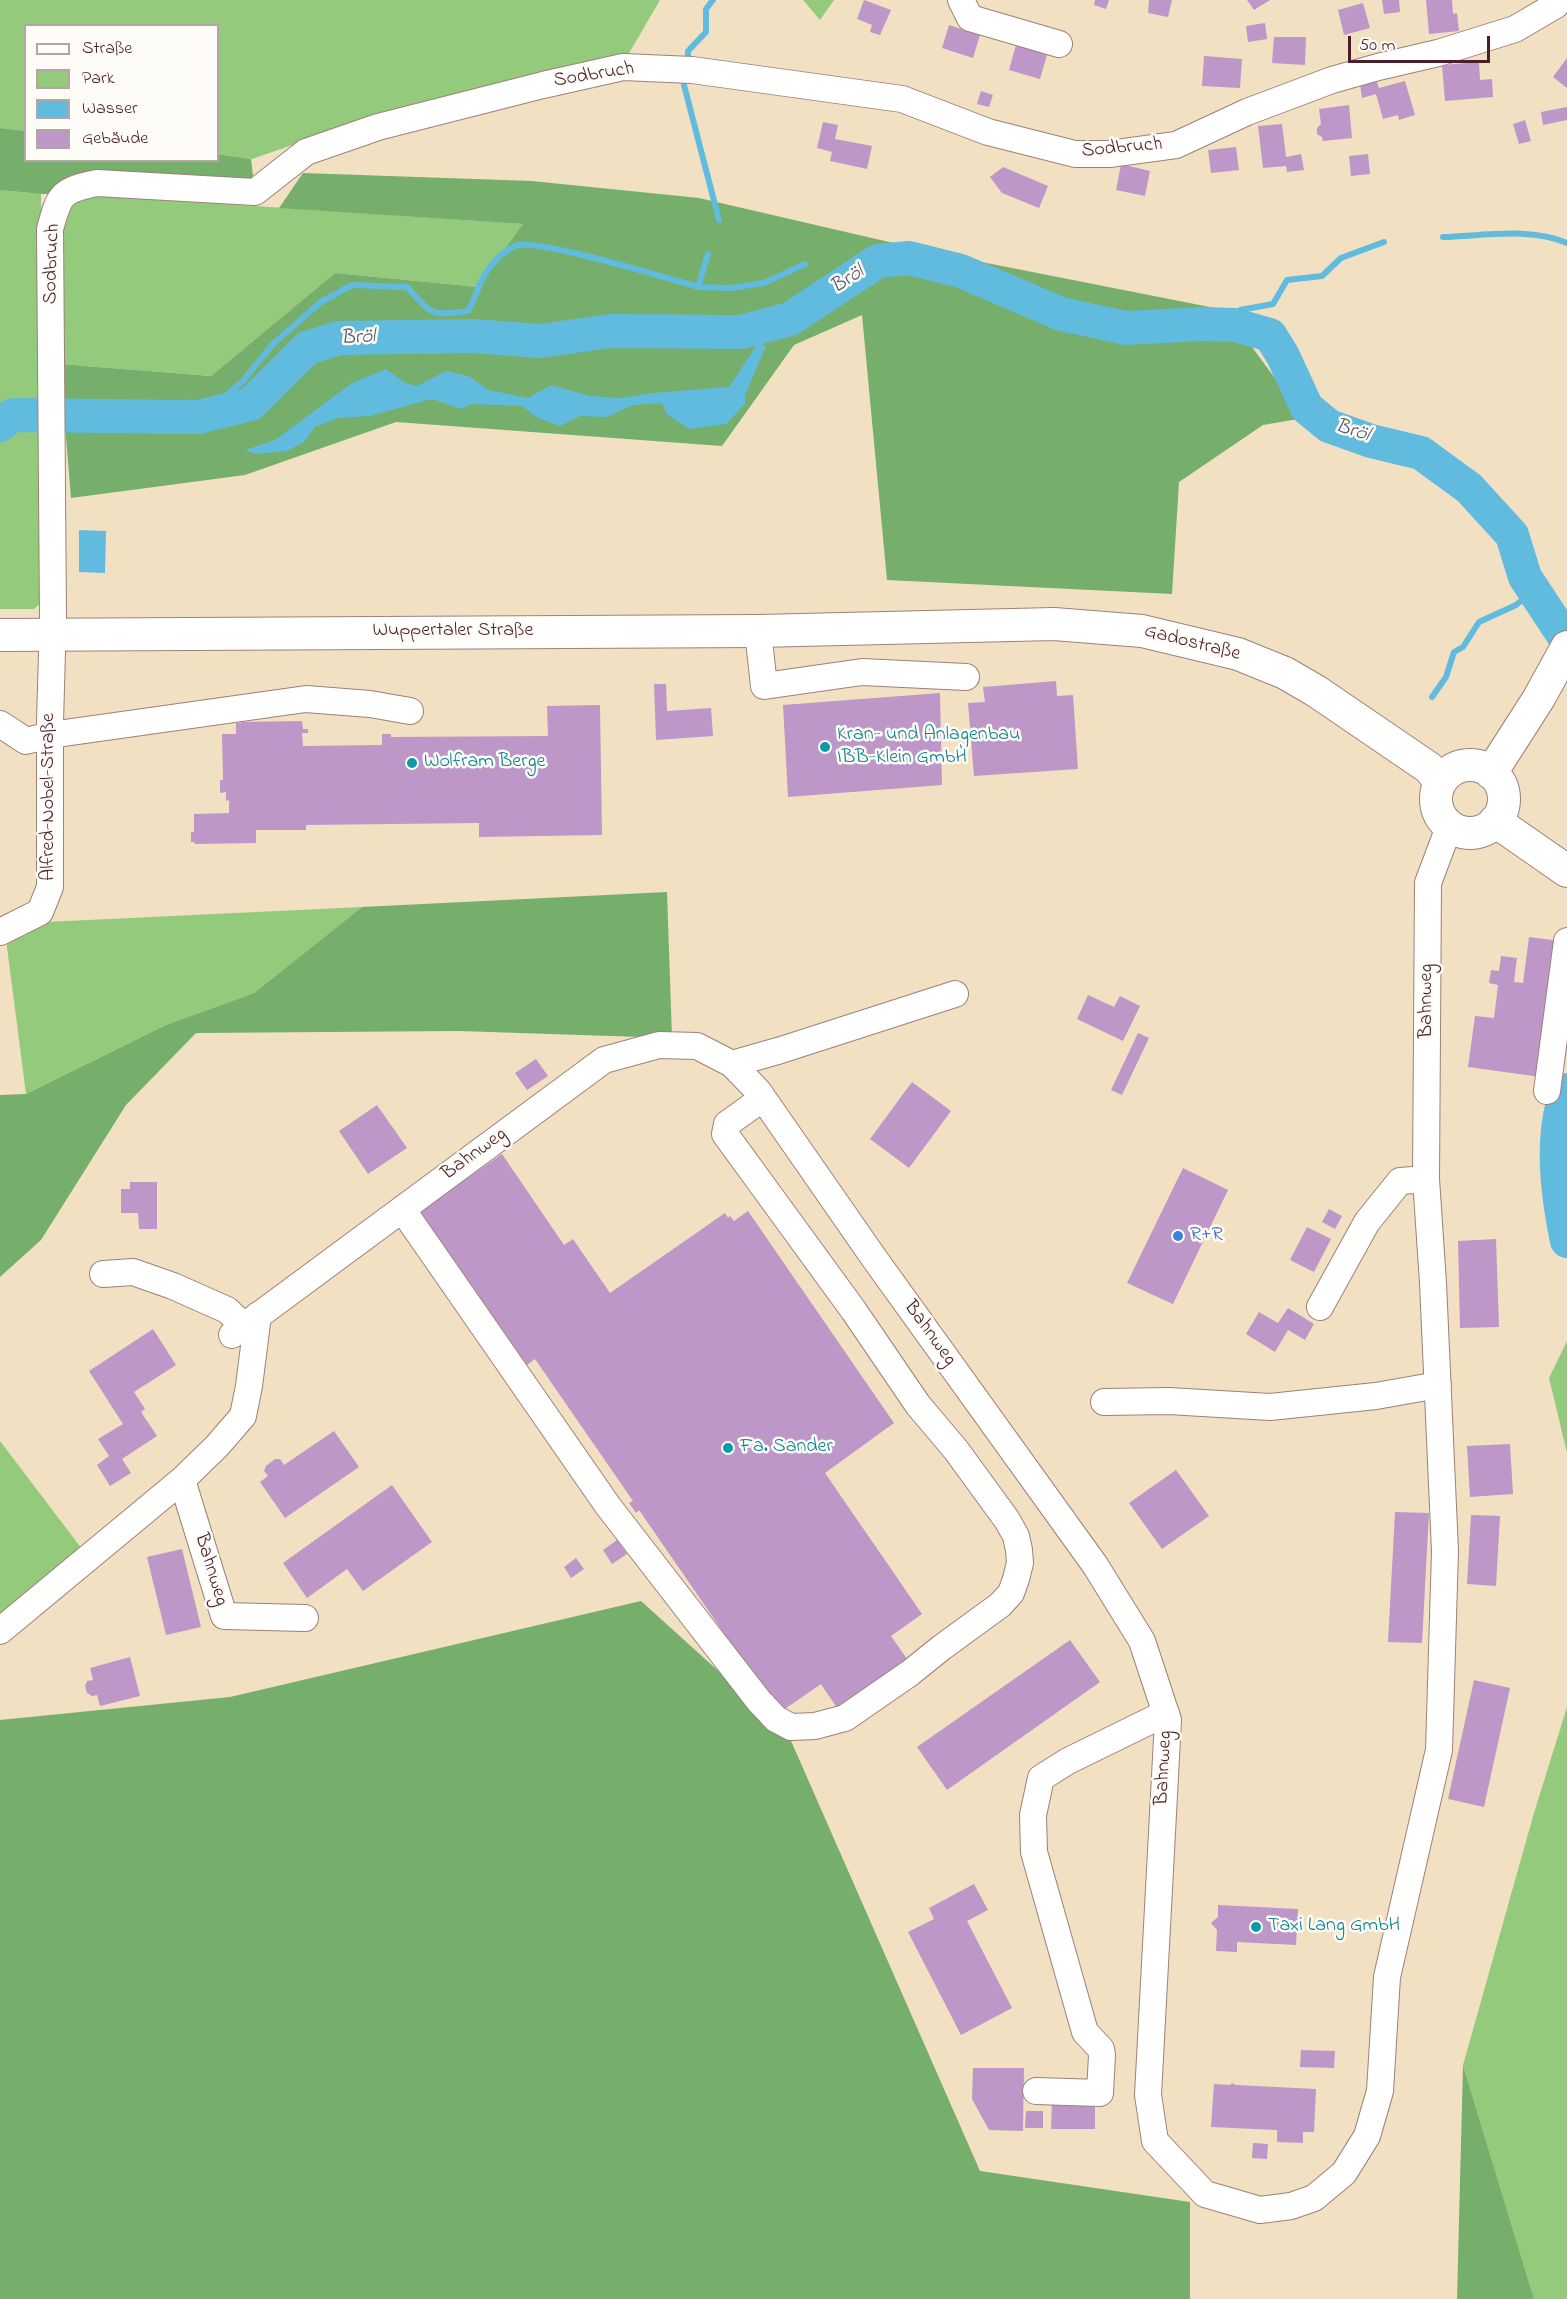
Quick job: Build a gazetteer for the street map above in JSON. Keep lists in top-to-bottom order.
{
  "streets": {
    "main road": ["Wuppertaler Straße", "Gadostraße"],
    "street": ["Sodbruch", "Alfred-Nobel-Straße", "Bahnweg"]
  },
  "crossings": [
    ["Sodbruch", "Wuppertaler Straße"],
    ["Sodbruch", "Alfred-Nobel-Straße"],
    ["Wuppertaler Straße", "Gadostraße"],
    ["Wuppertaler Straße", "Alfred-Nobel-Straße"],
    ["Gadostraße", "Bahnweg"]
  ],
  "water": ["Bröl"],
  "places": [
    "Kran- und Anlagenbau IBB-Klein GmbH",
    "Wolfram Berge",
    "R+R",
    "Fa. Sander",
    "Taxi Lang GmbH"
  ],
  "legend": [
    "Straße",
    "Park",
    "Wasser",
    "Gebäude"
  ],
  "scale_bar": "50 m"
}
